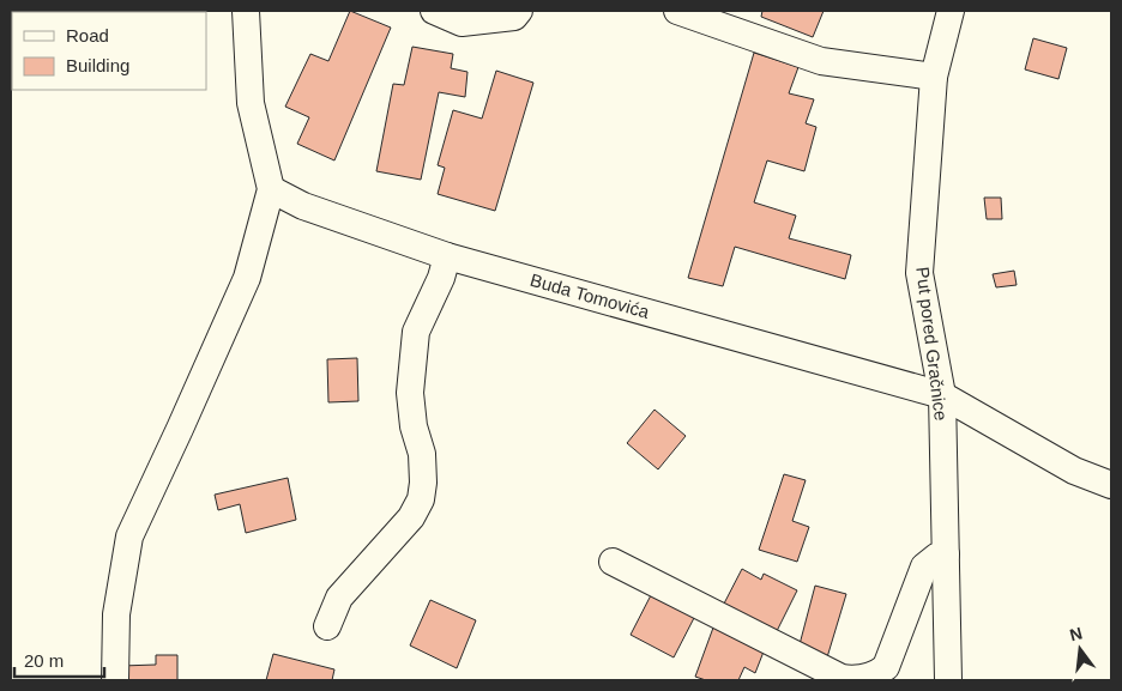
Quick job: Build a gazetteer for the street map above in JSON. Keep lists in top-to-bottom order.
{
  "streets": {
    "street": ["Buda Tomovića", "Put pored Gračnice"]
  },
  "crossings": [
    ["Buda Tomovića", "Put pored Gračnice"]
  ],
  "legend": ["Road", "Building"],
  "scale_bar": "20 m",
  "north": "top"
}
